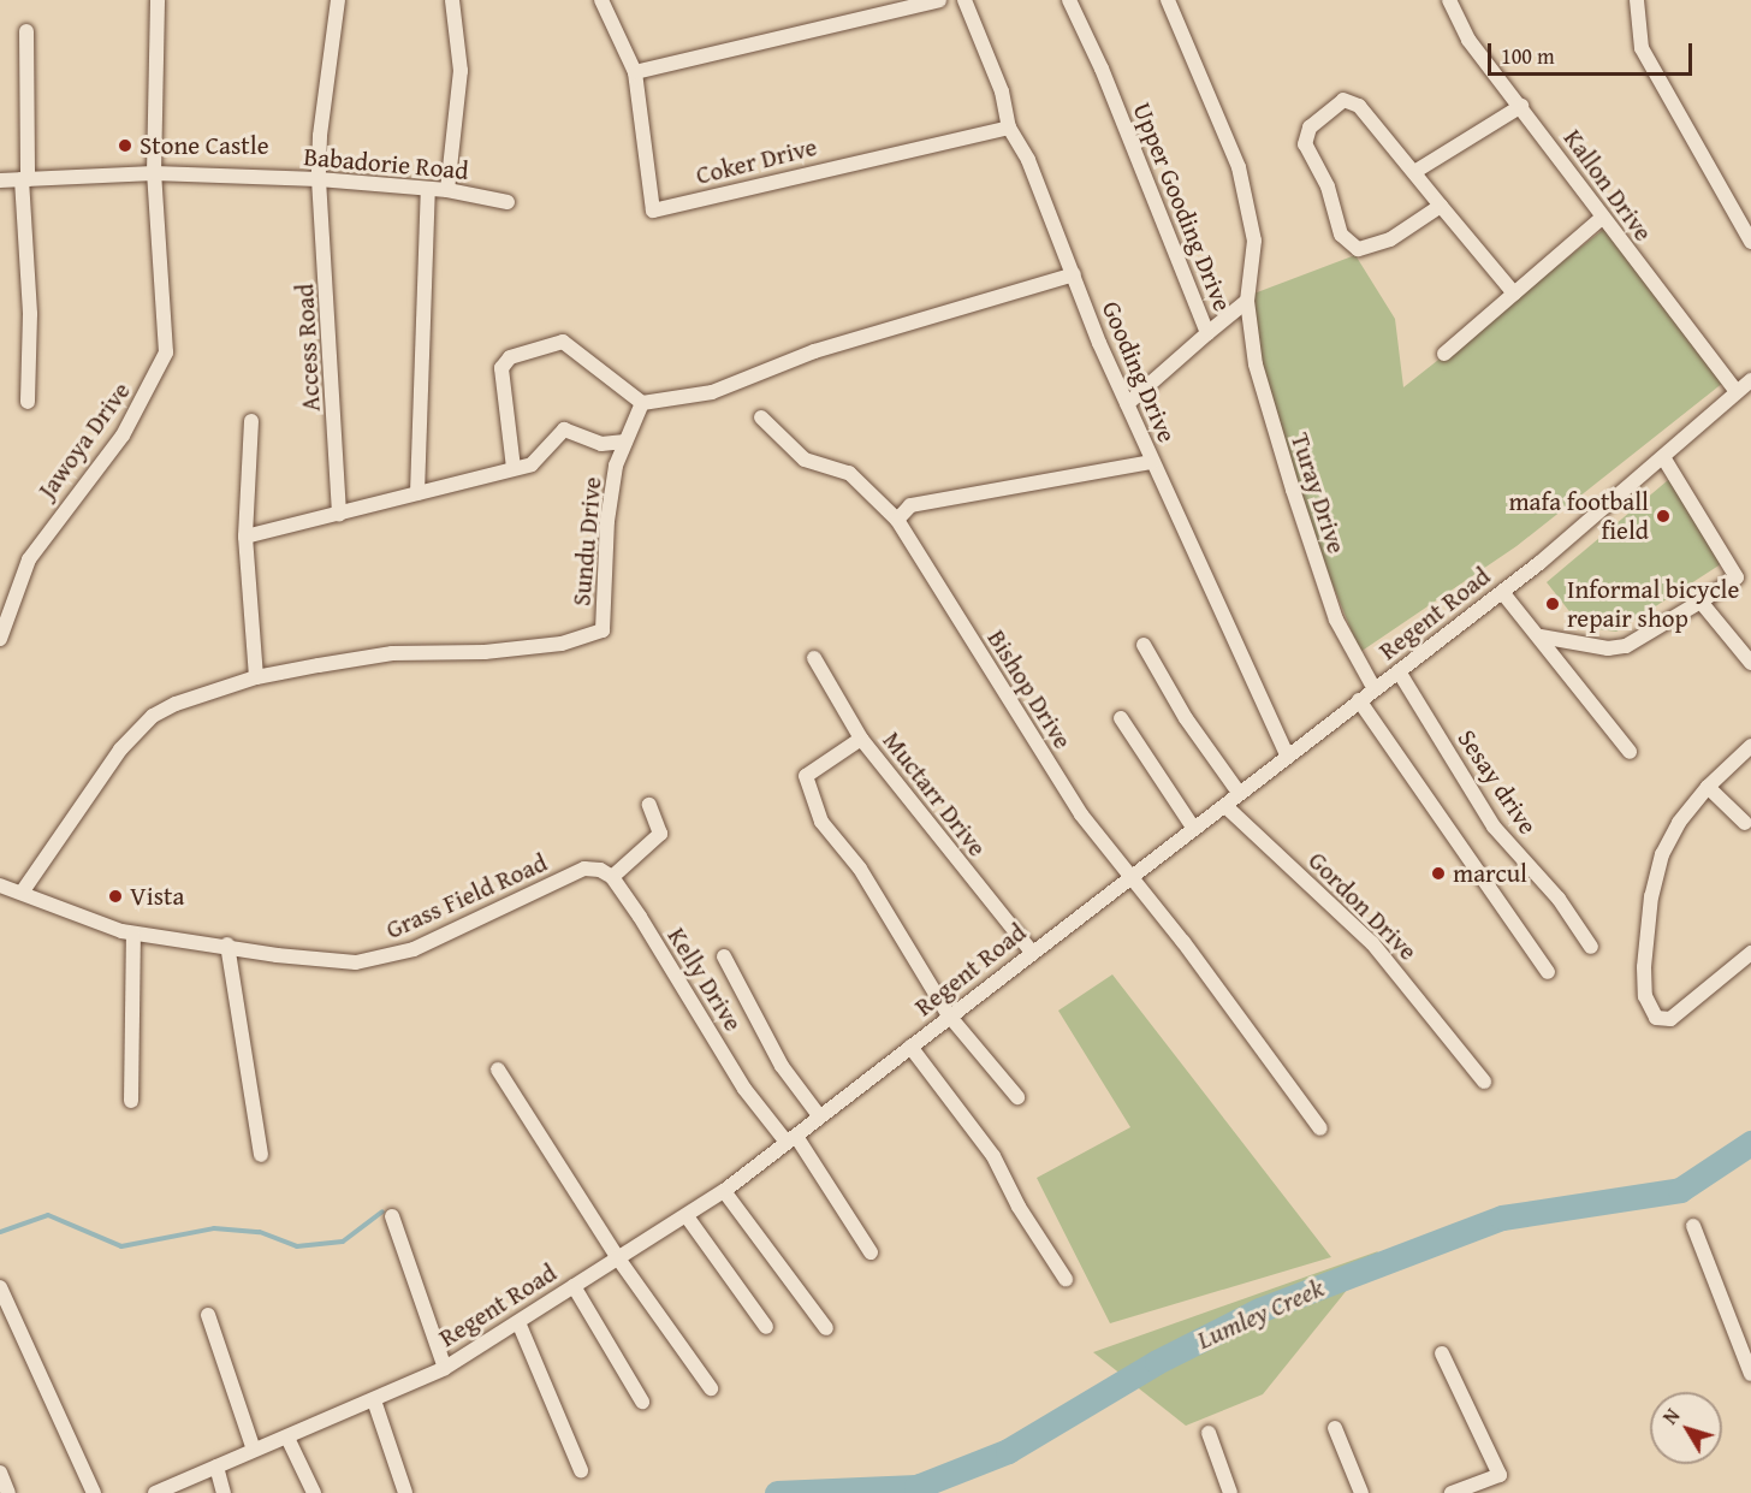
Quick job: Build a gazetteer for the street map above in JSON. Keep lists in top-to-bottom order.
{
  "streets": {
    "street": [
      "Coker Drive",
      "Babadorie Road",
      "Kallon Drive",
      "Upper Gooding Drive",
      "Access Road",
      "Gooding Drive",
      "Jawoya Drive",
      "Turay Drive",
      "Sundu Drive",
      "Regent Road",
      "Bishop Drive",
      "Sesay drive",
      "Muctarr Drive",
      "Grass Field Road",
      "Gordon Drive",
      "Kelly Drive"
    ]
  },
  "crossings": [
    ["Coker Drive", "Gooding Drive"],
    ["Babadorie Road", "Access Road"],
    ["Babadorie Road", "Jawoya Drive"],
    ["Kallon Drive", "Regent Road"],
    ["Upper Gooding Drive", "Gooding Drive"],
    ["Gooding Drive", "Regent Road"],
    ["Turay Drive", "Regent Road"],
    ["Sundu Drive", "Grass Field Road"],
    ["Regent Road", "Bishop Drive"],
    ["Regent Road", "Sesay drive"],
    ["Regent Road", "Muctarr Drive"],
    ["Regent Road", "Gordon Drive"],
    ["Regent Road", "Kelly Drive"],
    ["Grass Field Road", "Kelly Drive"]
  ],
  "water": ["Lumley Creek"],
  "places": [
    "Stone Castle",
    "mafa football field",
    "Informal bicycle repair shop",
    "marcul",
    "Vista"
  ],
  "scale_bar": "100 m",
  "north": "top left"
}
